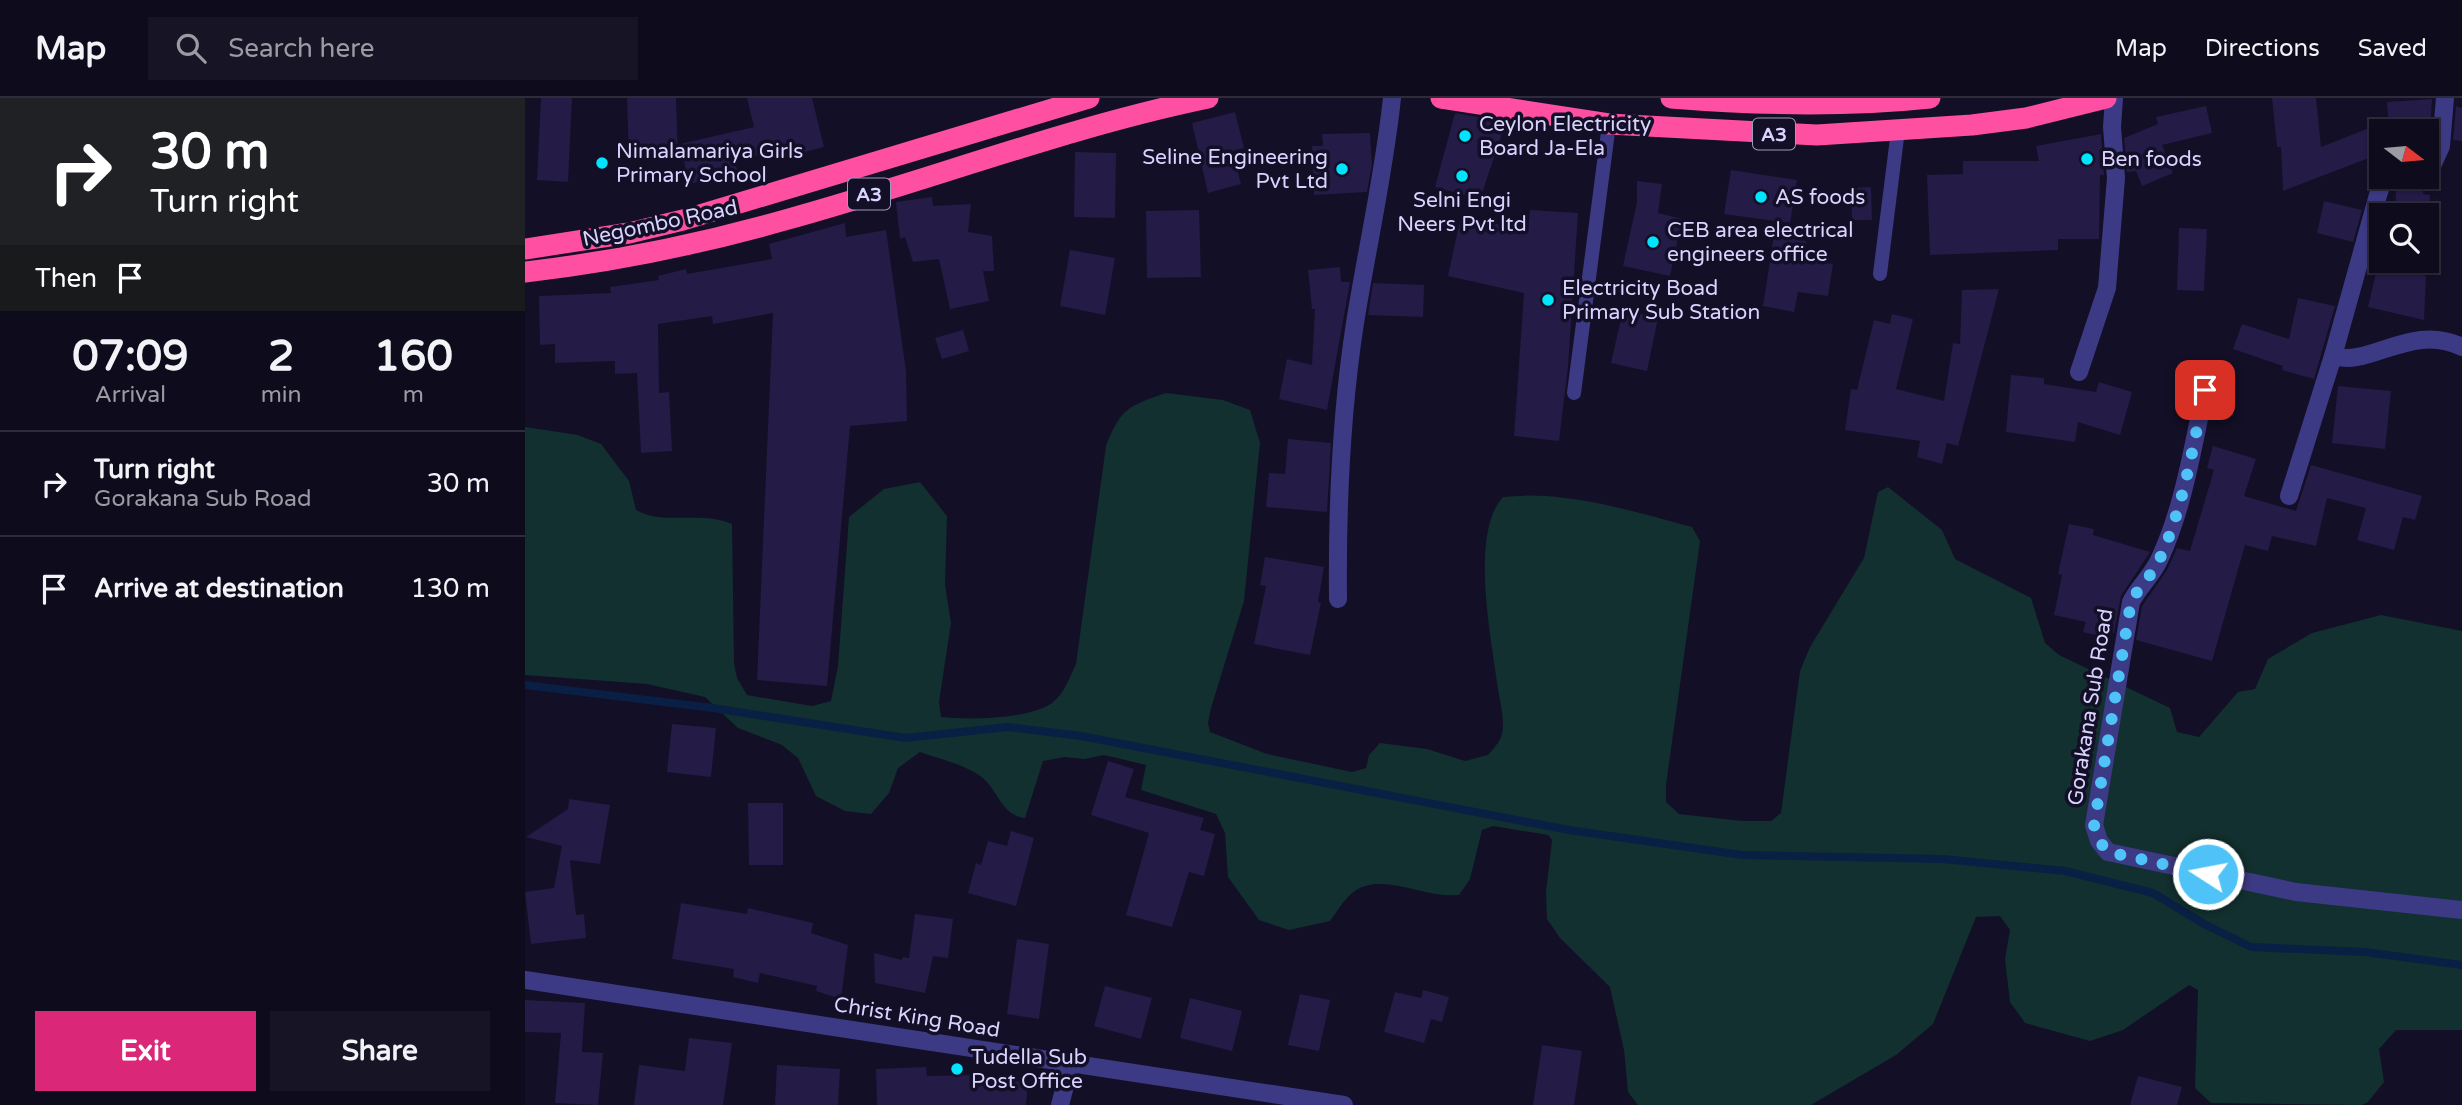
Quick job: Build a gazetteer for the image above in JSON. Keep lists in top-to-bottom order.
{
  "streets": {
    "highway": ["A3", "Negombo Road"],
    "street": ["Gorakana Sub Road", "Christ King Road"]
  },
  "places": [
    "Ceylon Electricity Board Ja-Ela",
    "Ben foods",
    "Nimalamariya Girls Primary School",
    "Seline Engineering Pvt Ltd",
    "Selni Engi Neers Pvt ltd",
    "AS foods",
    "CEB area electrical engineers office",
    "Electricity Boad Primary Sub Station",
    "Tudella Sub Post Office"
  ],
  "north": "right",
  "page": {
    "header": "Map",
    "search": "Search here",
    "nav": ["Map", "Directions", "Saved"],
    "turn": ["30 m", "Turn right"],
    "then": "Then",
    "eta": [
      "07:09",
      "Arrival",
      "2",
      "min",
      "160",
      "m"
    ],
    "list": [
      {
        "name": "Turn right",
        "note": "Gorakana Sub Road",
        "value": "30 m"
      },
      {
        "name": "Arrive at destination",
        "value": "130 m"
      }
    ],
    "buttons": ["Exit", "Share"]
  }
}
